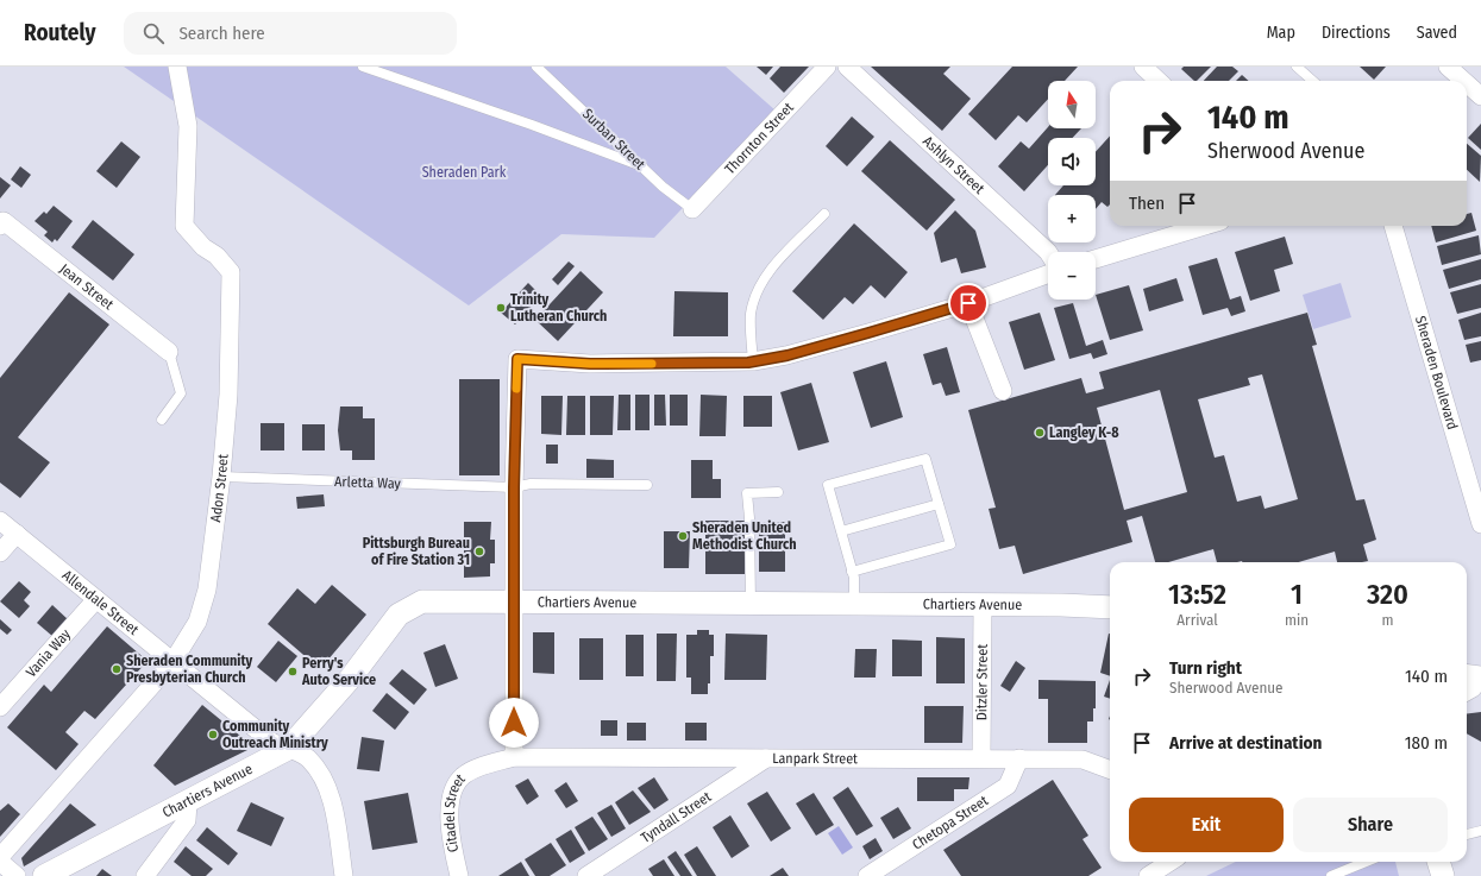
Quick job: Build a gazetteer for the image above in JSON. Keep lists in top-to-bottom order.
{
  "streets": {
    "street": [
      "Thornton Street",
      "Ashlyn Street",
      "Jean Street",
      "Sheraden Boulevard",
      "Adon Street",
      "Allendale Street",
      "Chartiers Avenue",
      "Vania Way",
      "Ditzler Street",
      "Lanpark Street",
      "Citadel Street",
      "Tyndall Street",
      "Chetopa Street"
    ],
    "lane": ["Surban Street", "Arletta Way"]
  },
  "crossings": [
    ["Thornton Street", "Surban Street"],
    ["Arletta Way", "Adon Street"],
    ["Adon Street", "Allendale Street"],
    ["Allendale Street", "Chartiers Avenue"],
    ["Allendale Street", "Vania Way"],
    ["Chartiers Avenue", "Ditzler Street"],
    ["Ditzler Street", "Lanpark Street"],
    ["Lanpark Street", "Citadel Street"],
    ["Lanpark Street", "Tyndall Street"],
    ["Lanpark Street", "Chetopa Street"]
  ],
  "parks": ["Sheraden Park"],
  "places": [
    "Trinity Lutheran Church",
    "Langley K-8",
    "Sheraden United Methodist Church",
    "Pittsburgh Bureau of Fire Station 31",
    "Sheraden Community Presbyterian Church",
    "Perry's Auto Service",
    "Community Outreach Ministry"
  ],
  "north": "top",
  "page": {
    "header": "Routely",
    "search": "Search here",
    "nav": ["Map", "Directions", "Saved"],
    "map_buttons": ["+", "−"],
    "turn": ["140 m", "Sherwood Avenue"],
    "then": "Then",
    "eta": [
      "13:52",
      "Arrival",
      "1",
      "min",
      "320",
      "m"
    ],
    "list": [
      {
        "name": "Turn right",
        "note": "Sherwood Avenue",
        "value": "140 m"
      },
      {
        "name": "Arrive at destination",
        "value": "180 m"
      }
    ],
    "buttons": ["Exit", "Share"]
  }
}
